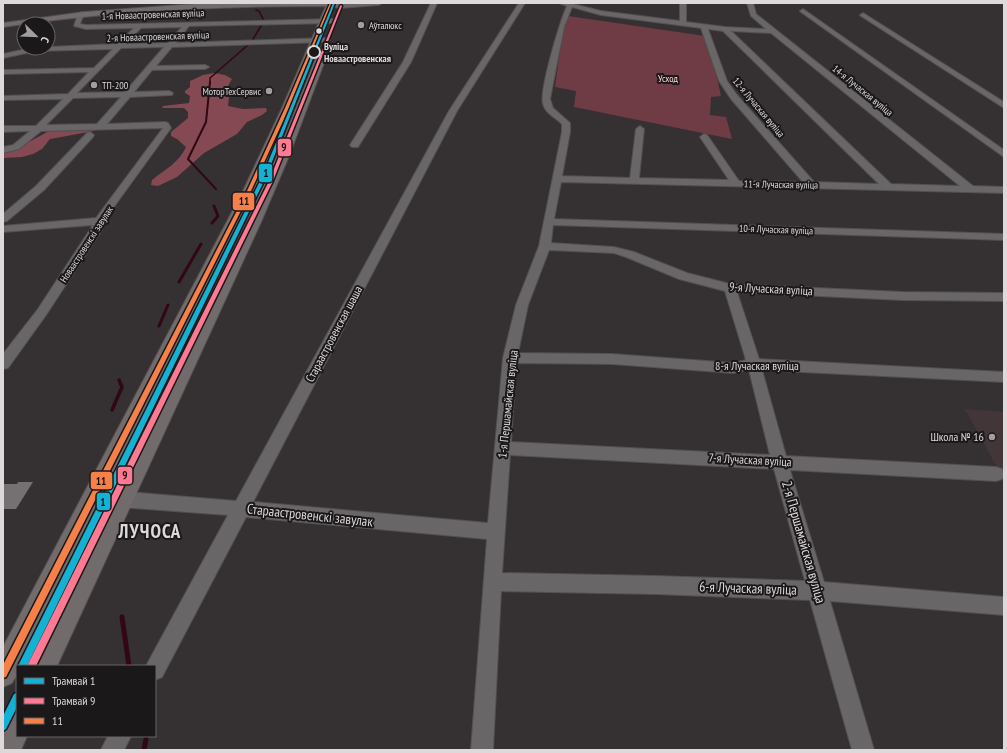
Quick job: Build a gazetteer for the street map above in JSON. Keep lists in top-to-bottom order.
{
  "streets": {
    "street": [
      "1-я Новаастровенская вуліца",
      "2-я Новаастровенская вуліца",
      "14-я Лучаская вуліца",
      "12-я Лучаская вуліца",
      "11-я Лучаская вуліца",
      "10-я Лучаская вуліца",
      "Новаастровенскі завулак",
      "9-я Лучаская вуліца",
      "Стараастровенская шаша",
      "8-я Лучаская вуліца",
      "1-я Першамайская вуліца",
      "7-я Лучаская вуліца",
      "Стараастровенскі завулак",
      "2-я Першамайская вуліца",
      "6-я Лучаская вуліца"
    ]
  },
  "crossings": [
    ["1-я Новаастровенская вуліца", "2-я Новаастровенская вуліца"],
    ["14-я Лучаская вуліца", "11-я Лучаская вуліца"],
    ["12-я Лучаская вуліца", "11-я Лучаская вуліца"],
    ["11-я Лучаская вуліца", "1-я Першамайская вуліца"],
    ["10-я Лучаская вуліца", "1-я Першамайская вуліца"],
    ["9-я Лучаская вуліца", "1-я Першамайская вуліца"],
    ["9-я Лучаская вуліца", "2-я Першамайская вуліца"],
    ["Стараастровенская шаша", "Стараастровенскі завулак"],
    ["8-я Лучаская вуліца", "1-я Першамайская вуліца"],
    ["8-я Лучаская вуліца", "2-я Першамайская вуліца"],
    ["1-я Першамайская вуліца", "7-я Лучаская вуліца"],
    ["1-я Першамайская вуліца", "Стараастровенскі завулак"],
    ["1-я Першамайская вуліца", "6-я Лучаская вуліца"],
    ["7-я Лучаская вуліца", "2-я Першамайская вуліца"],
    ["2-я Першамайская вуліца", "6-я Лучаская вуліца"]
  ],
  "districts": ["ЛУЧОСА"],
  "parks": ["Усход"],
  "places": [
    "Аўталюкс",
    "Вуліца Новаастровенская",
    "ТП-200",
    "МоторТехСервис",
    "Школа № 16"
  ],
  "lines": ["tram line 1", "transit line 11", "tram line 9"],
  "legend": ["Трамвай 1", "Трамвай 9", "11"],
  "north": "bottom right"
}
